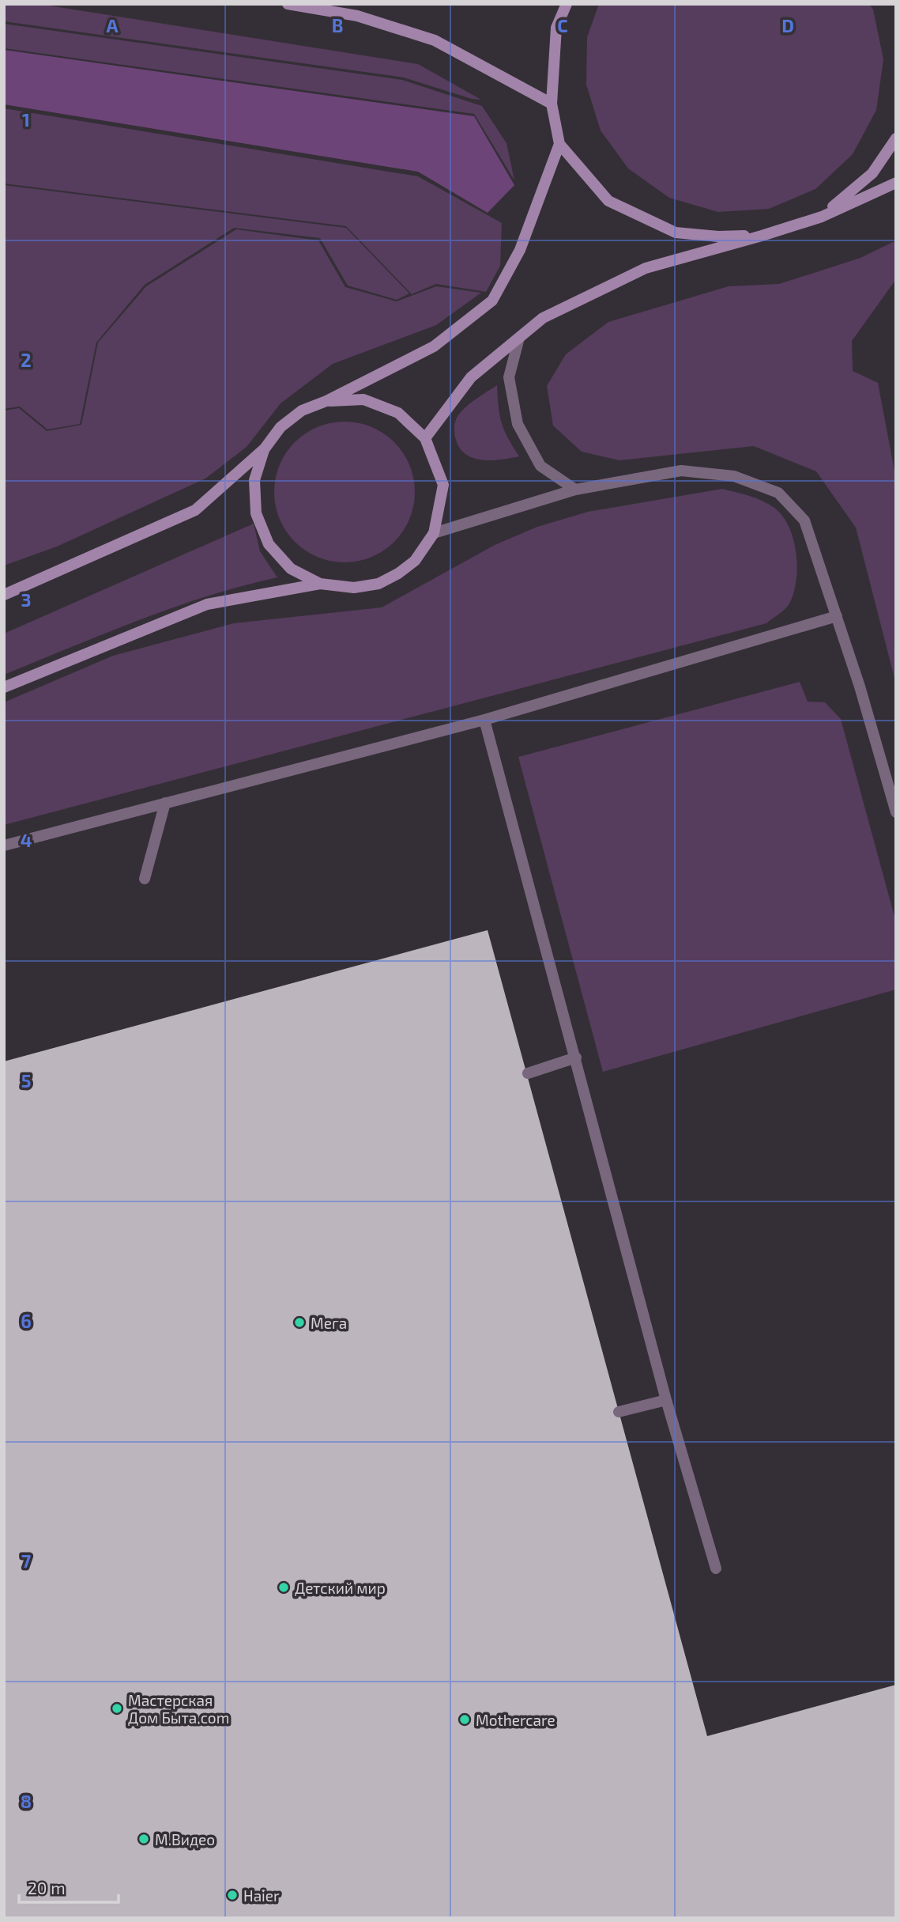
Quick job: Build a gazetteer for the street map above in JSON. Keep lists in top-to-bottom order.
{
  "places": [
    "Мега",
    "Детский мир",
    "Мастерская Дом Быта.com",
    "Mothercare",
    "М.Видео",
    "Haier"
  ],
  "scale_bar": "20 m",
  "grid": {
    "columns": [
      "A",
      "B",
      "C",
      "D"
    ],
    "rows": [
      "1",
      "2",
      "3",
      "4",
      "5",
      "6",
      "7",
      "8"
    ]
  }
}
